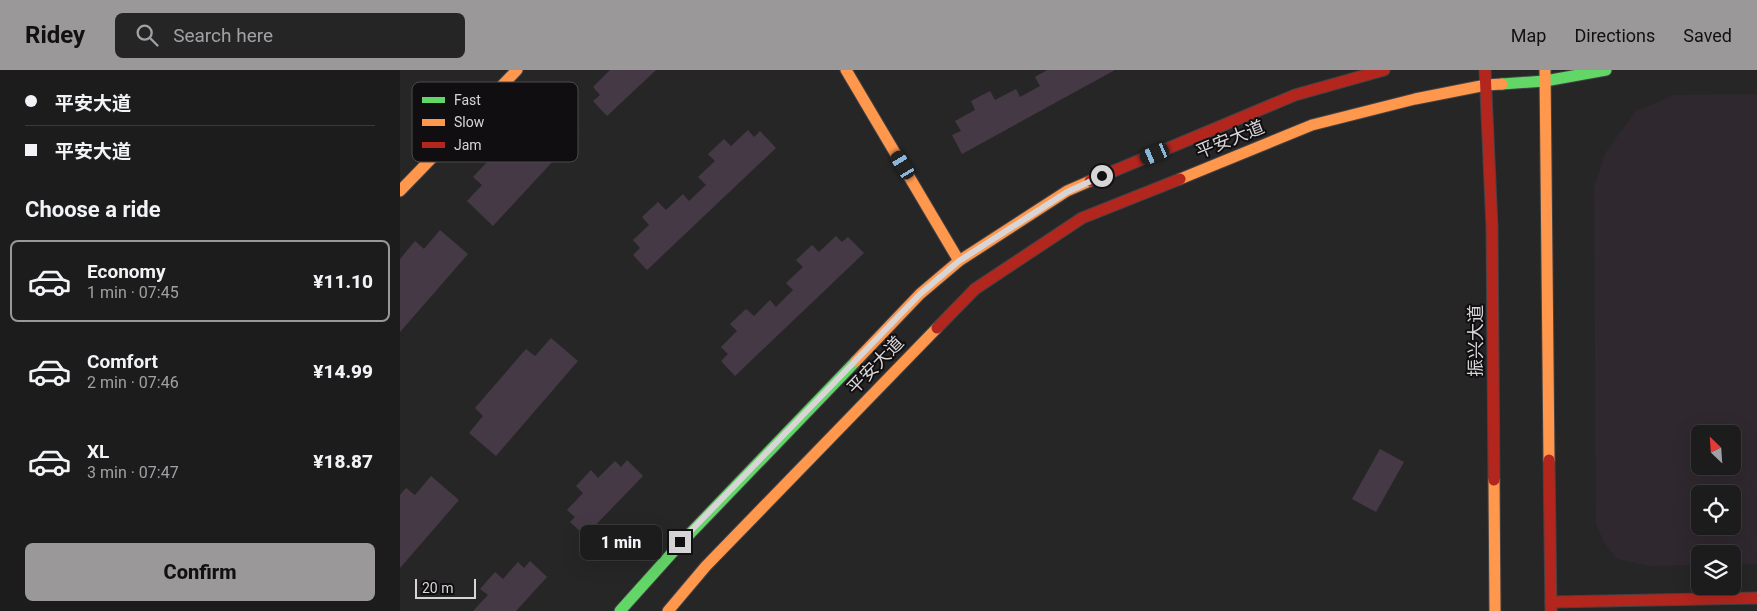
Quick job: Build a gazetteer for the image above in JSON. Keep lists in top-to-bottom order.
{
  "streets": {
    "main road": ["平安大道", "振兴大道"]
  },
  "crossings": [
    ["平安大道", "振兴大道"]
  ],
  "legend": ["Fast", "Slow", "Jam"],
  "scale_bar": "20 m",
  "north": "top left",
  "page": {
    "header": "Ridey",
    "search": "Search here",
    "nav": ["Map", "Directions", "Saved"],
    "banner": ["平安大道", "平安大道"],
    "heading": "Choose a ride",
    "list": [
      {
        "name": "Economy",
        "note": "1 min · 07:45",
        "value": "¥11.10"
      },
      {
        "name": "Comfort",
        "note": "2 min · 07:46",
        "value": "¥14.99"
      },
      {
        "name": "XL",
        "note": "3 min · 07:47",
        "value": "¥18.87"
      }
    ],
    "bubble": "1 min",
    "buttons": "Confirm",
    "scale": "20 m"
  }
}
